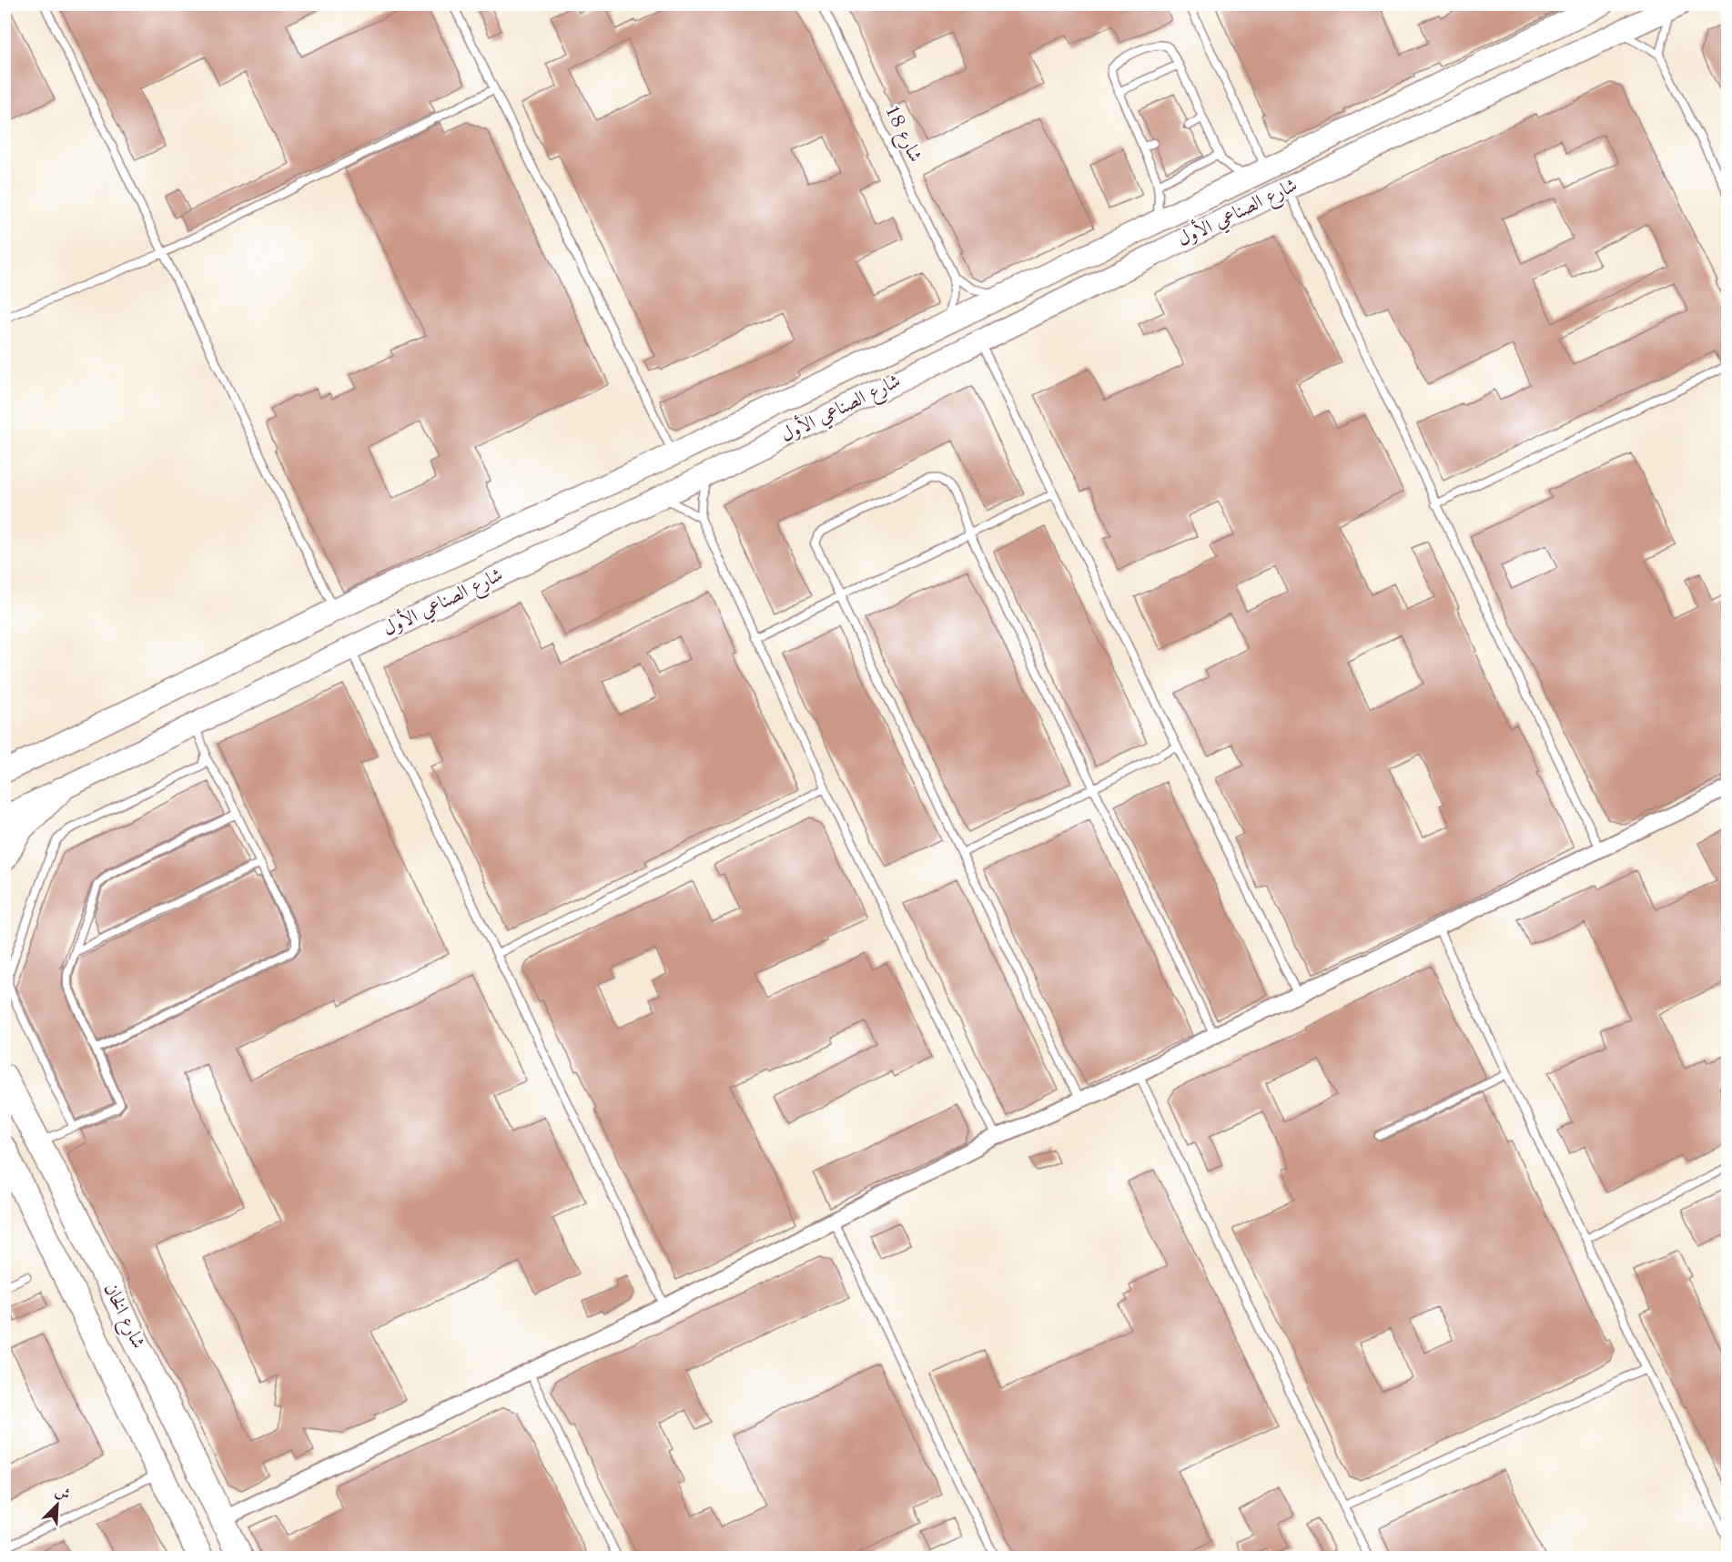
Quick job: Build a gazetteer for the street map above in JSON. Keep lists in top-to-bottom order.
{
  "streets": {
    "main road": ["شارع الصناعي الأول", "شارع الخان"],
    "lane": ["شارع 18"]
  },
  "north": "top right"
}
